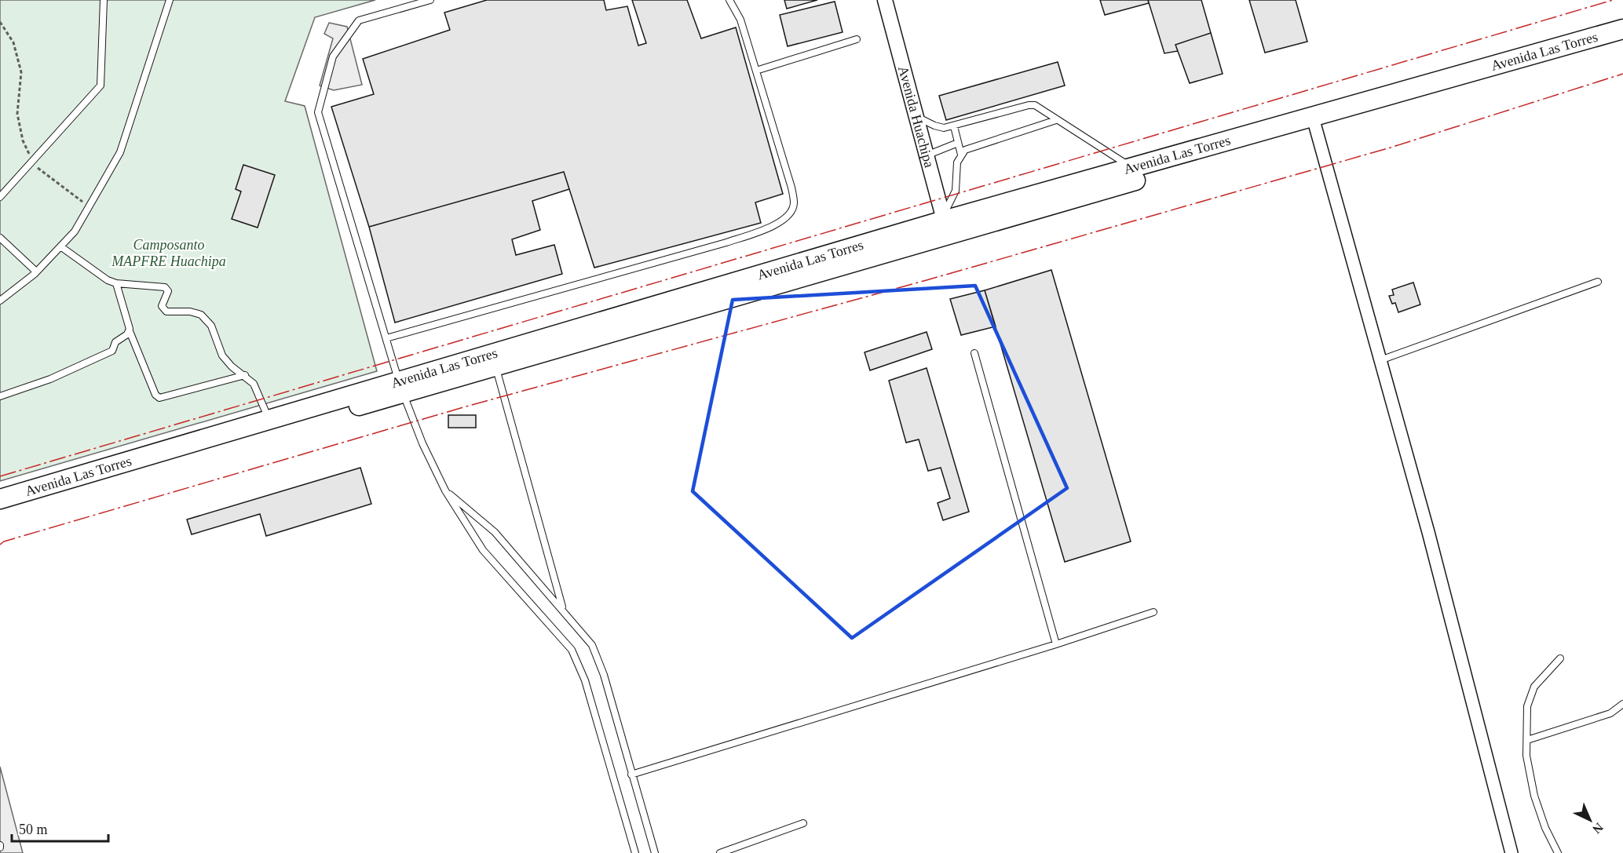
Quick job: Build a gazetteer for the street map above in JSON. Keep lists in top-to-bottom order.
{
  "streets": {
    "main road": ["Avenida Las Torres"],
    "street": ["Avenida Huachipa"]
  },
  "crossings": [
    ["Avenida Las Torres", "Avenida Huachipa"]
  ],
  "parks": ["Camposanto MAPFRE Huachipa"],
  "scale_bar": "50 m",
  "north": "bottom right"
}
